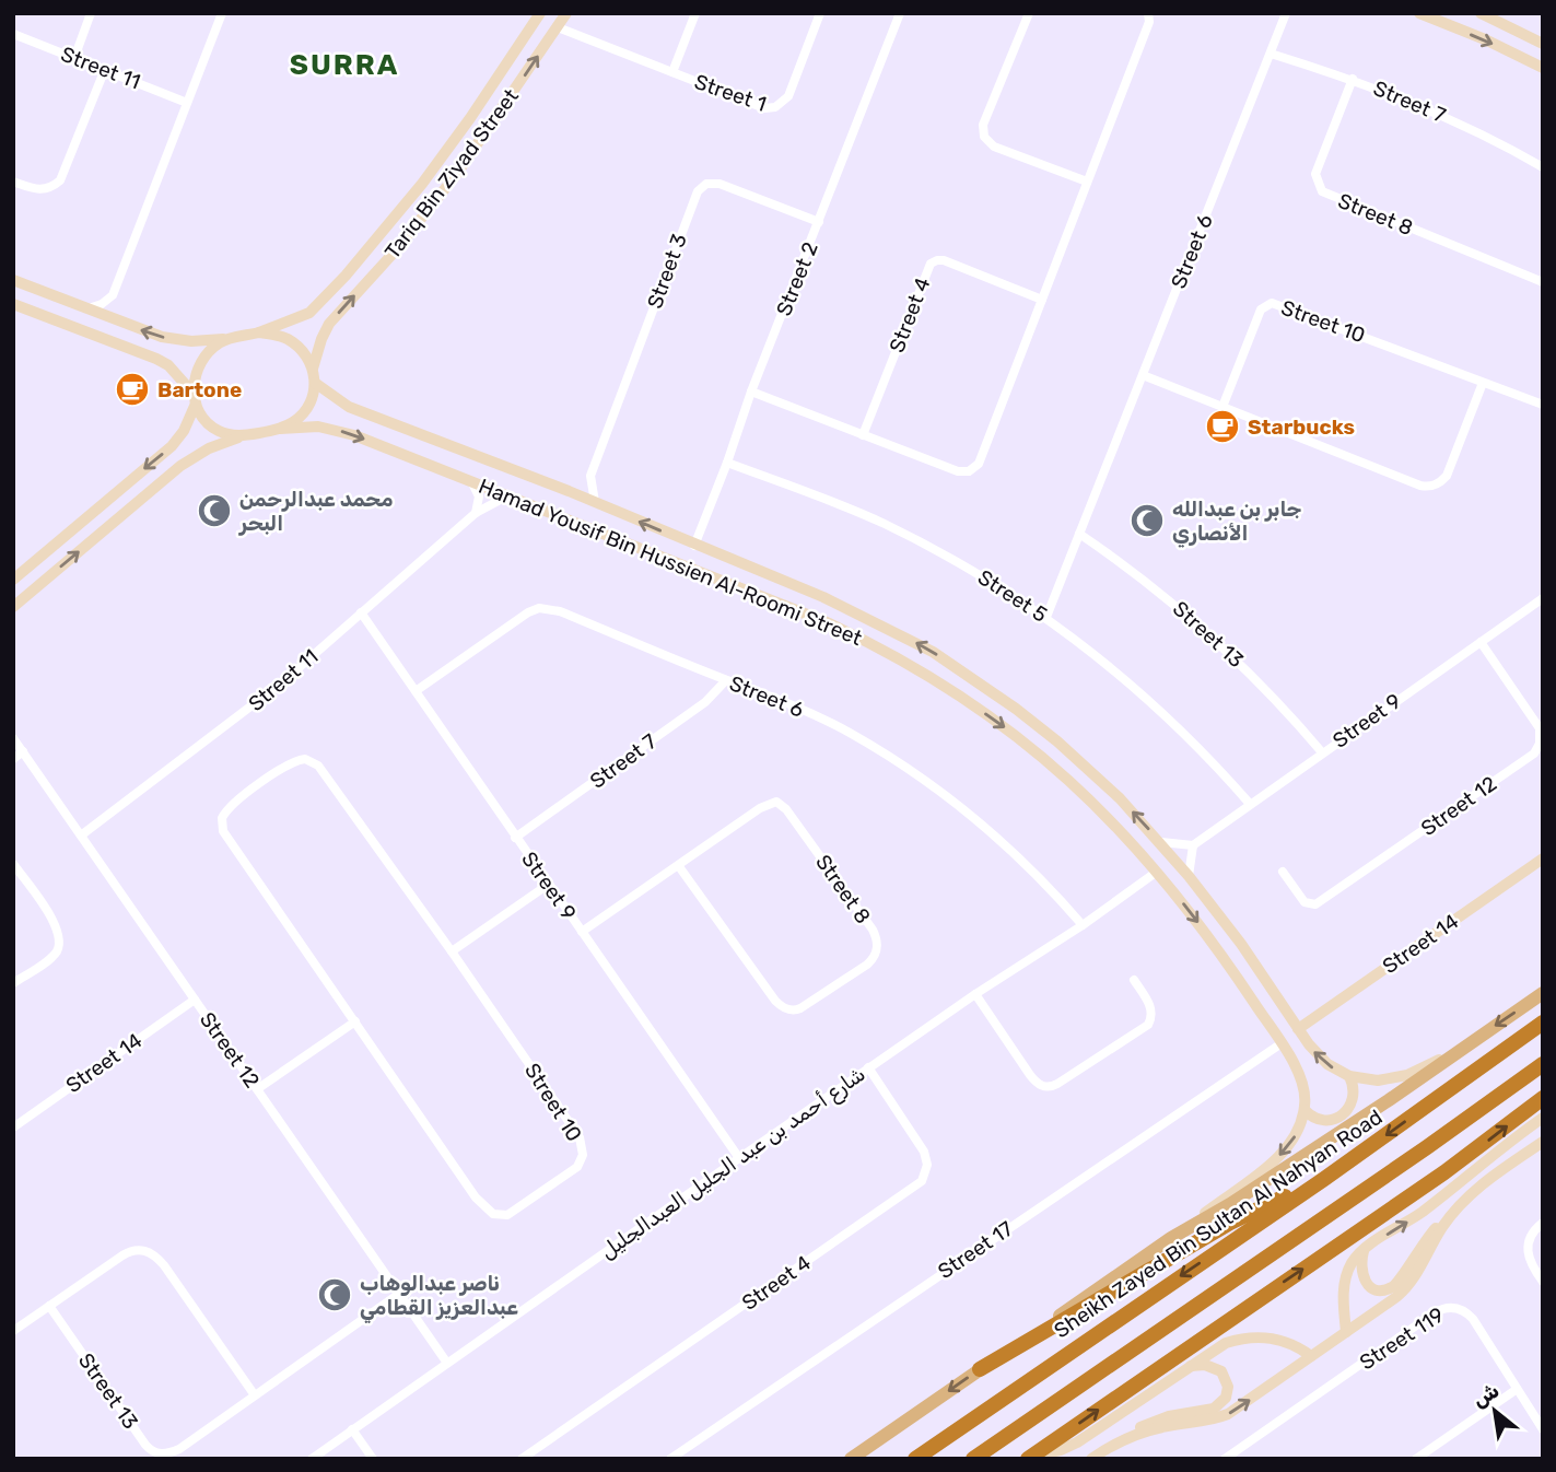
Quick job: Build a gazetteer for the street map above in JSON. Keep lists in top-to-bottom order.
{
  "streets": {
    "highway": ["Sheikh Zayed Bin Sultan Al Nahyan Road"],
    "street": [
      "Street 11",
      "Street 1",
      "Street 7",
      "Tariq Bin Ziyad Street",
      "Street 8",
      "Street 6",
      "Street 3",
      "Street 2",
      "Street 4",
      "Street 10",
      "Hamad Yousif Bin Hussien Al-Roomi Street",
      "Street 5",
      "Street 13",
      "Street 9",
      "Street 12",
      "Street 14",
      "شارع أحمد بن عبد الجليل العبدالجليل",
      "Street 17",
      "Street 119"
    ]
  },
  "crossings": [
    ["Street 11", "Hamad Yousif Bin Hussien Al-Roomi Street"],
    ["Street 11", "Street 9"],
    ["Street 11", "Street 12"],
    ["Street 1", "Tariq Bin Ziyad Street"],
    ["Street 7", "Street 8"],
    ["Street 7", "Street 6"],
    ["Street 7", "Street 9"],
    ["Tariq Bin Ziyad Street", "Hamad Yousif Bin Hussien Al-Roomi Street"],
    ["Street 8", "Street 9"],
    ["Street 6", "Street 5"],
    ["Street 6", "Street 13"],
    ["Street 6", "Street 9"],
    ["Street 6", "شارع أحمد بن عبد الجليل العبدالجليل"],
    ["Street 3", "Street 2"],
    ["Street 2", "Hamad Yousif Bin Hussien Al-Roomi Street"],
    ["Street 2", "Street 5"],
    ["Street 4", "شارع أحمد بن عبد الجليل العبدالجليل"],
    ["Hamad Yousif Bin Hussien Al-Roomi Street", "Street 14"],
    ["Hamad Yousif Bin Hussien Al-Roomi Street", "شارع أحمد بن عبد الجليل العبدالجليل"],
    ["Hamad Yousif Bin Hussien Al-Roomi Street", "Street 17"],
    ["Street 5", "Street 9"],
    ["Street 13", "Street 9"],
    ["Street 13", "Street 12"],
    ["Street 9", "Street 12"],
    ["Street 9", "شارع أحمد بن عبد الجليل العبدالجليل"],
    ["Street 12", "Street 14"],
    ["Street 12", "شارع أحمد بن عبد الجليل العبدالجليل"]
  ],
  "districts": ["SURRA"],
  "places": {
    "cafe": ["Bartone", "Starbucks"],
    "mosque": ["محمد عبدالرحمن البحر", "جابر بن عبدالله الأنصاري", "ناصر عبدالوهاب عبدالعزيز القطامي"]
  },
  "north": "top left"
}
